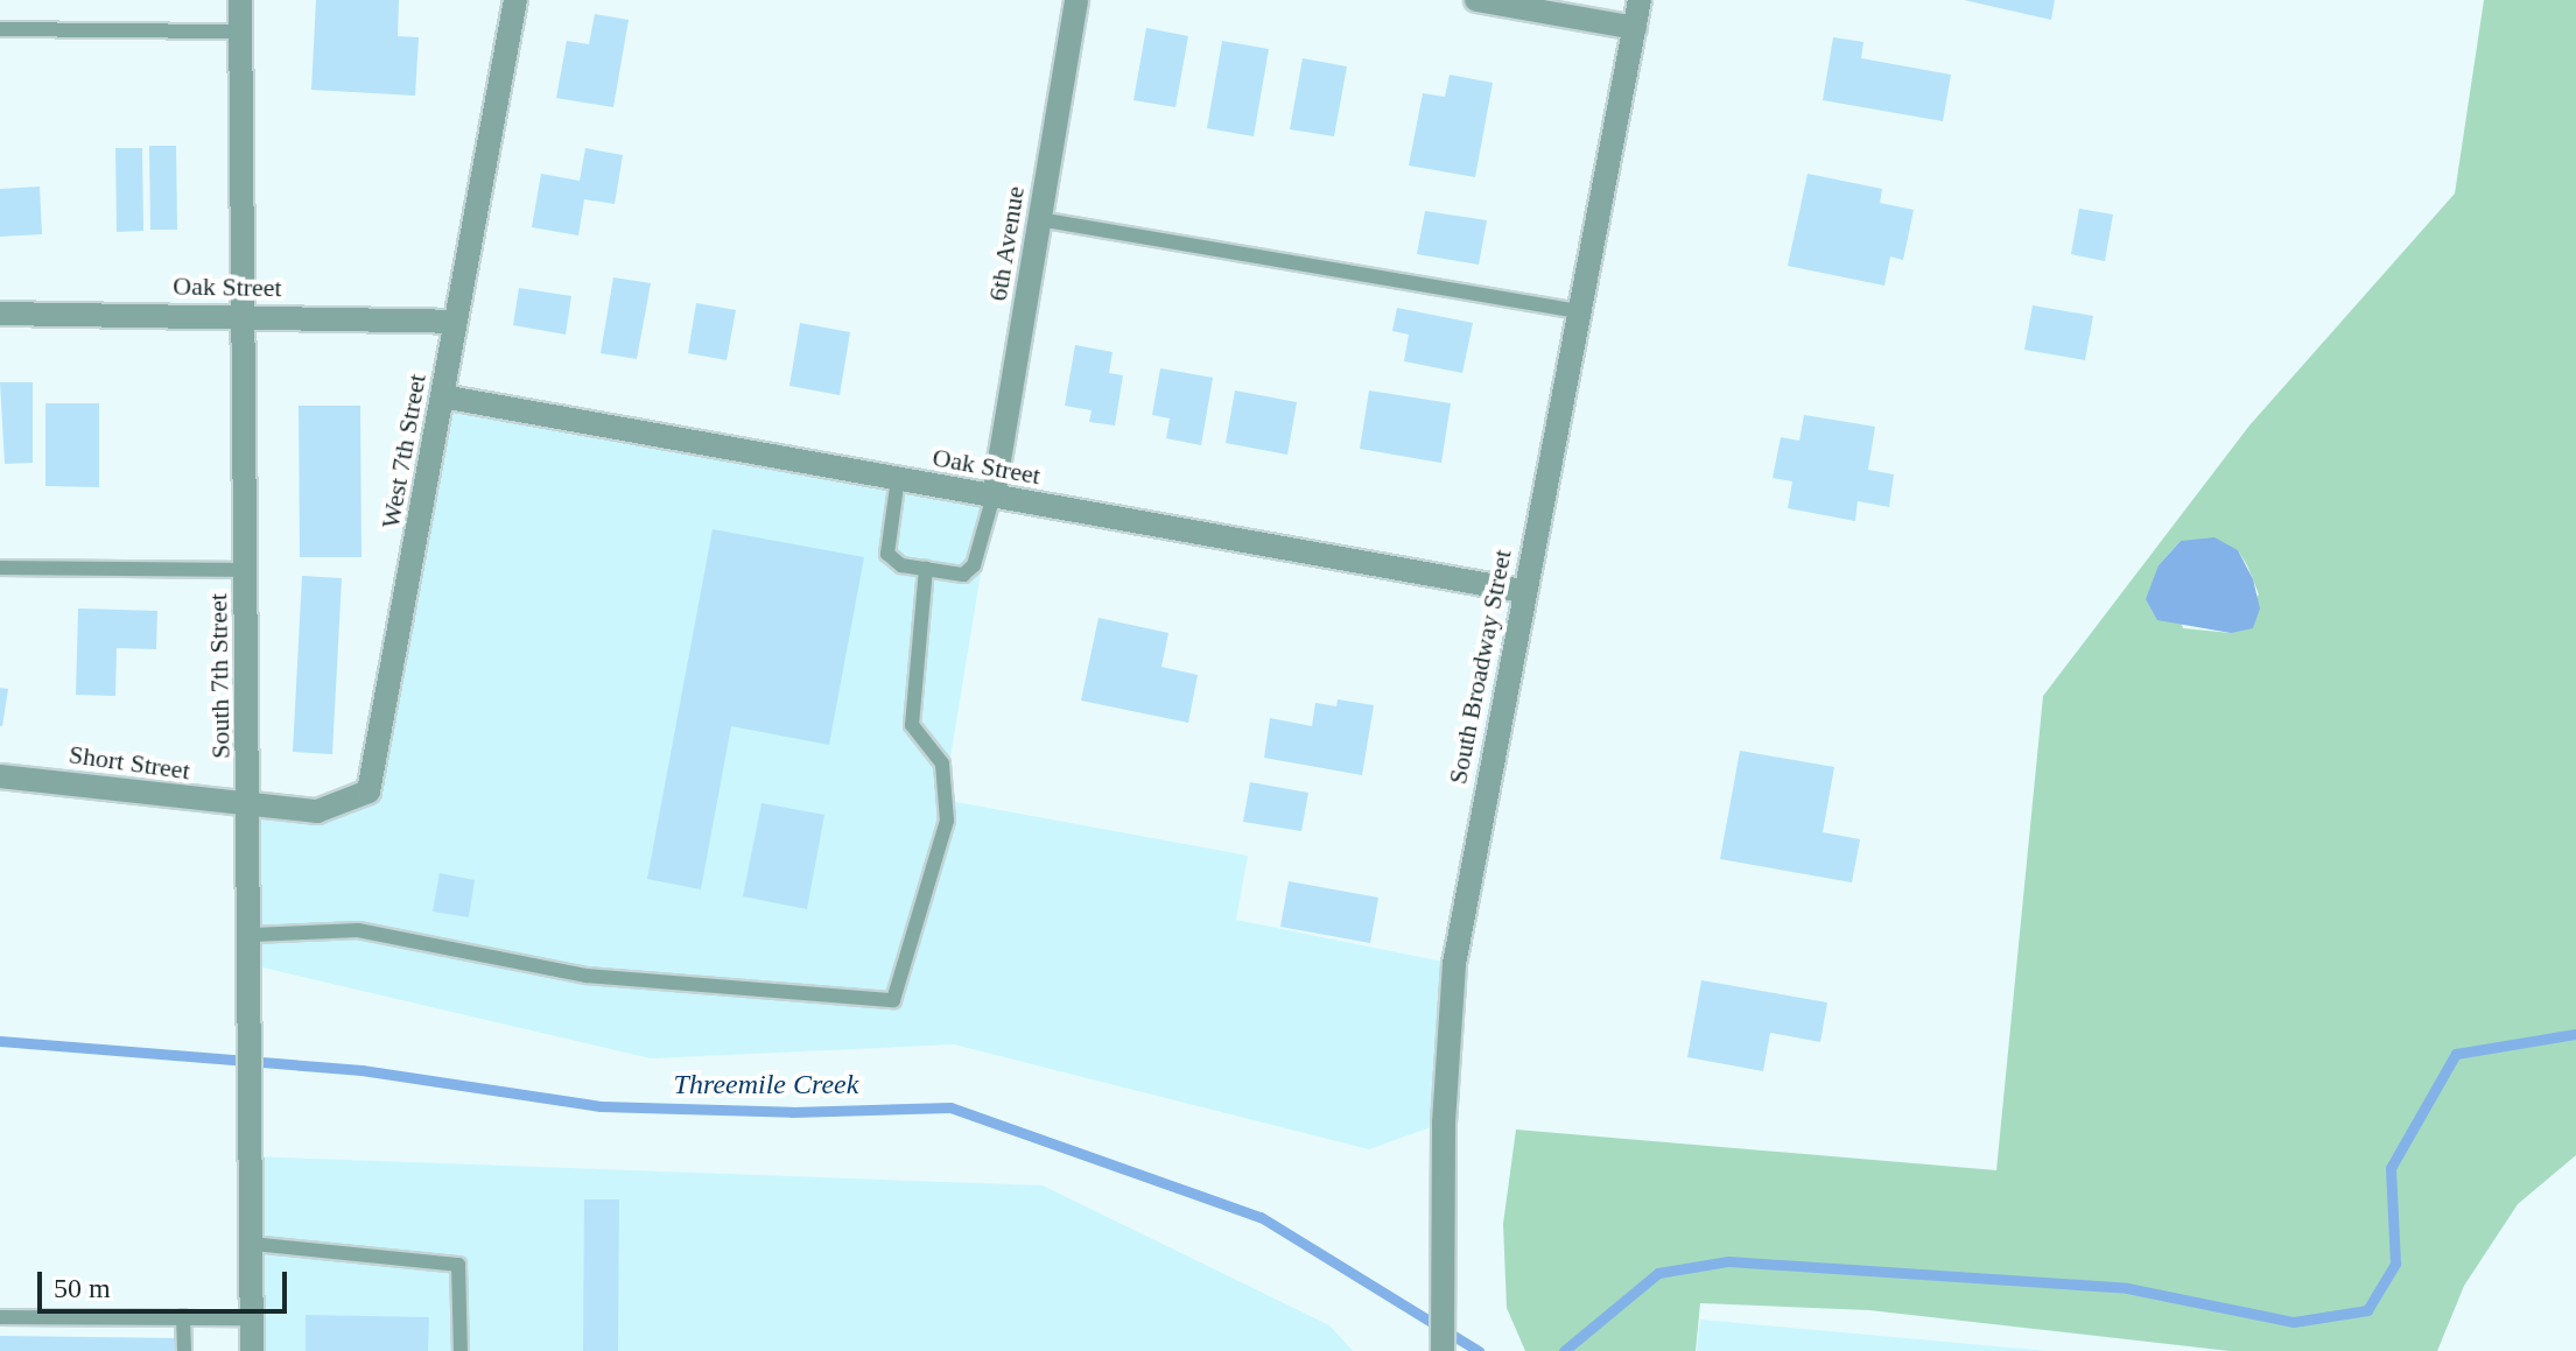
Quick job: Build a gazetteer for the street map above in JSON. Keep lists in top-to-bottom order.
{
  "streets": {
    "street": [
      "6th Avenue",
      "Oak Street",
      "West 7th Street",
      "South Broadway Street",
      "South 7th Street",
      "Short Street"
    ]
  },
  "crossings": [
    ["6th Avenue", "Oak Street"],
    ["Oak Street", "West 7th Street"],
    ["Oak Street", "South Broadway Street"],
    ["Oak Street", "South 7th Street"],
    ["West 7th Street", "South 7th Street"],
    ["West 7th Street", "Short Street"],
    ["South 7th Street", "Short Street"]
  ],
  "water": ["Threemile Creek"],
  "scale_bar": "50 m"
}
